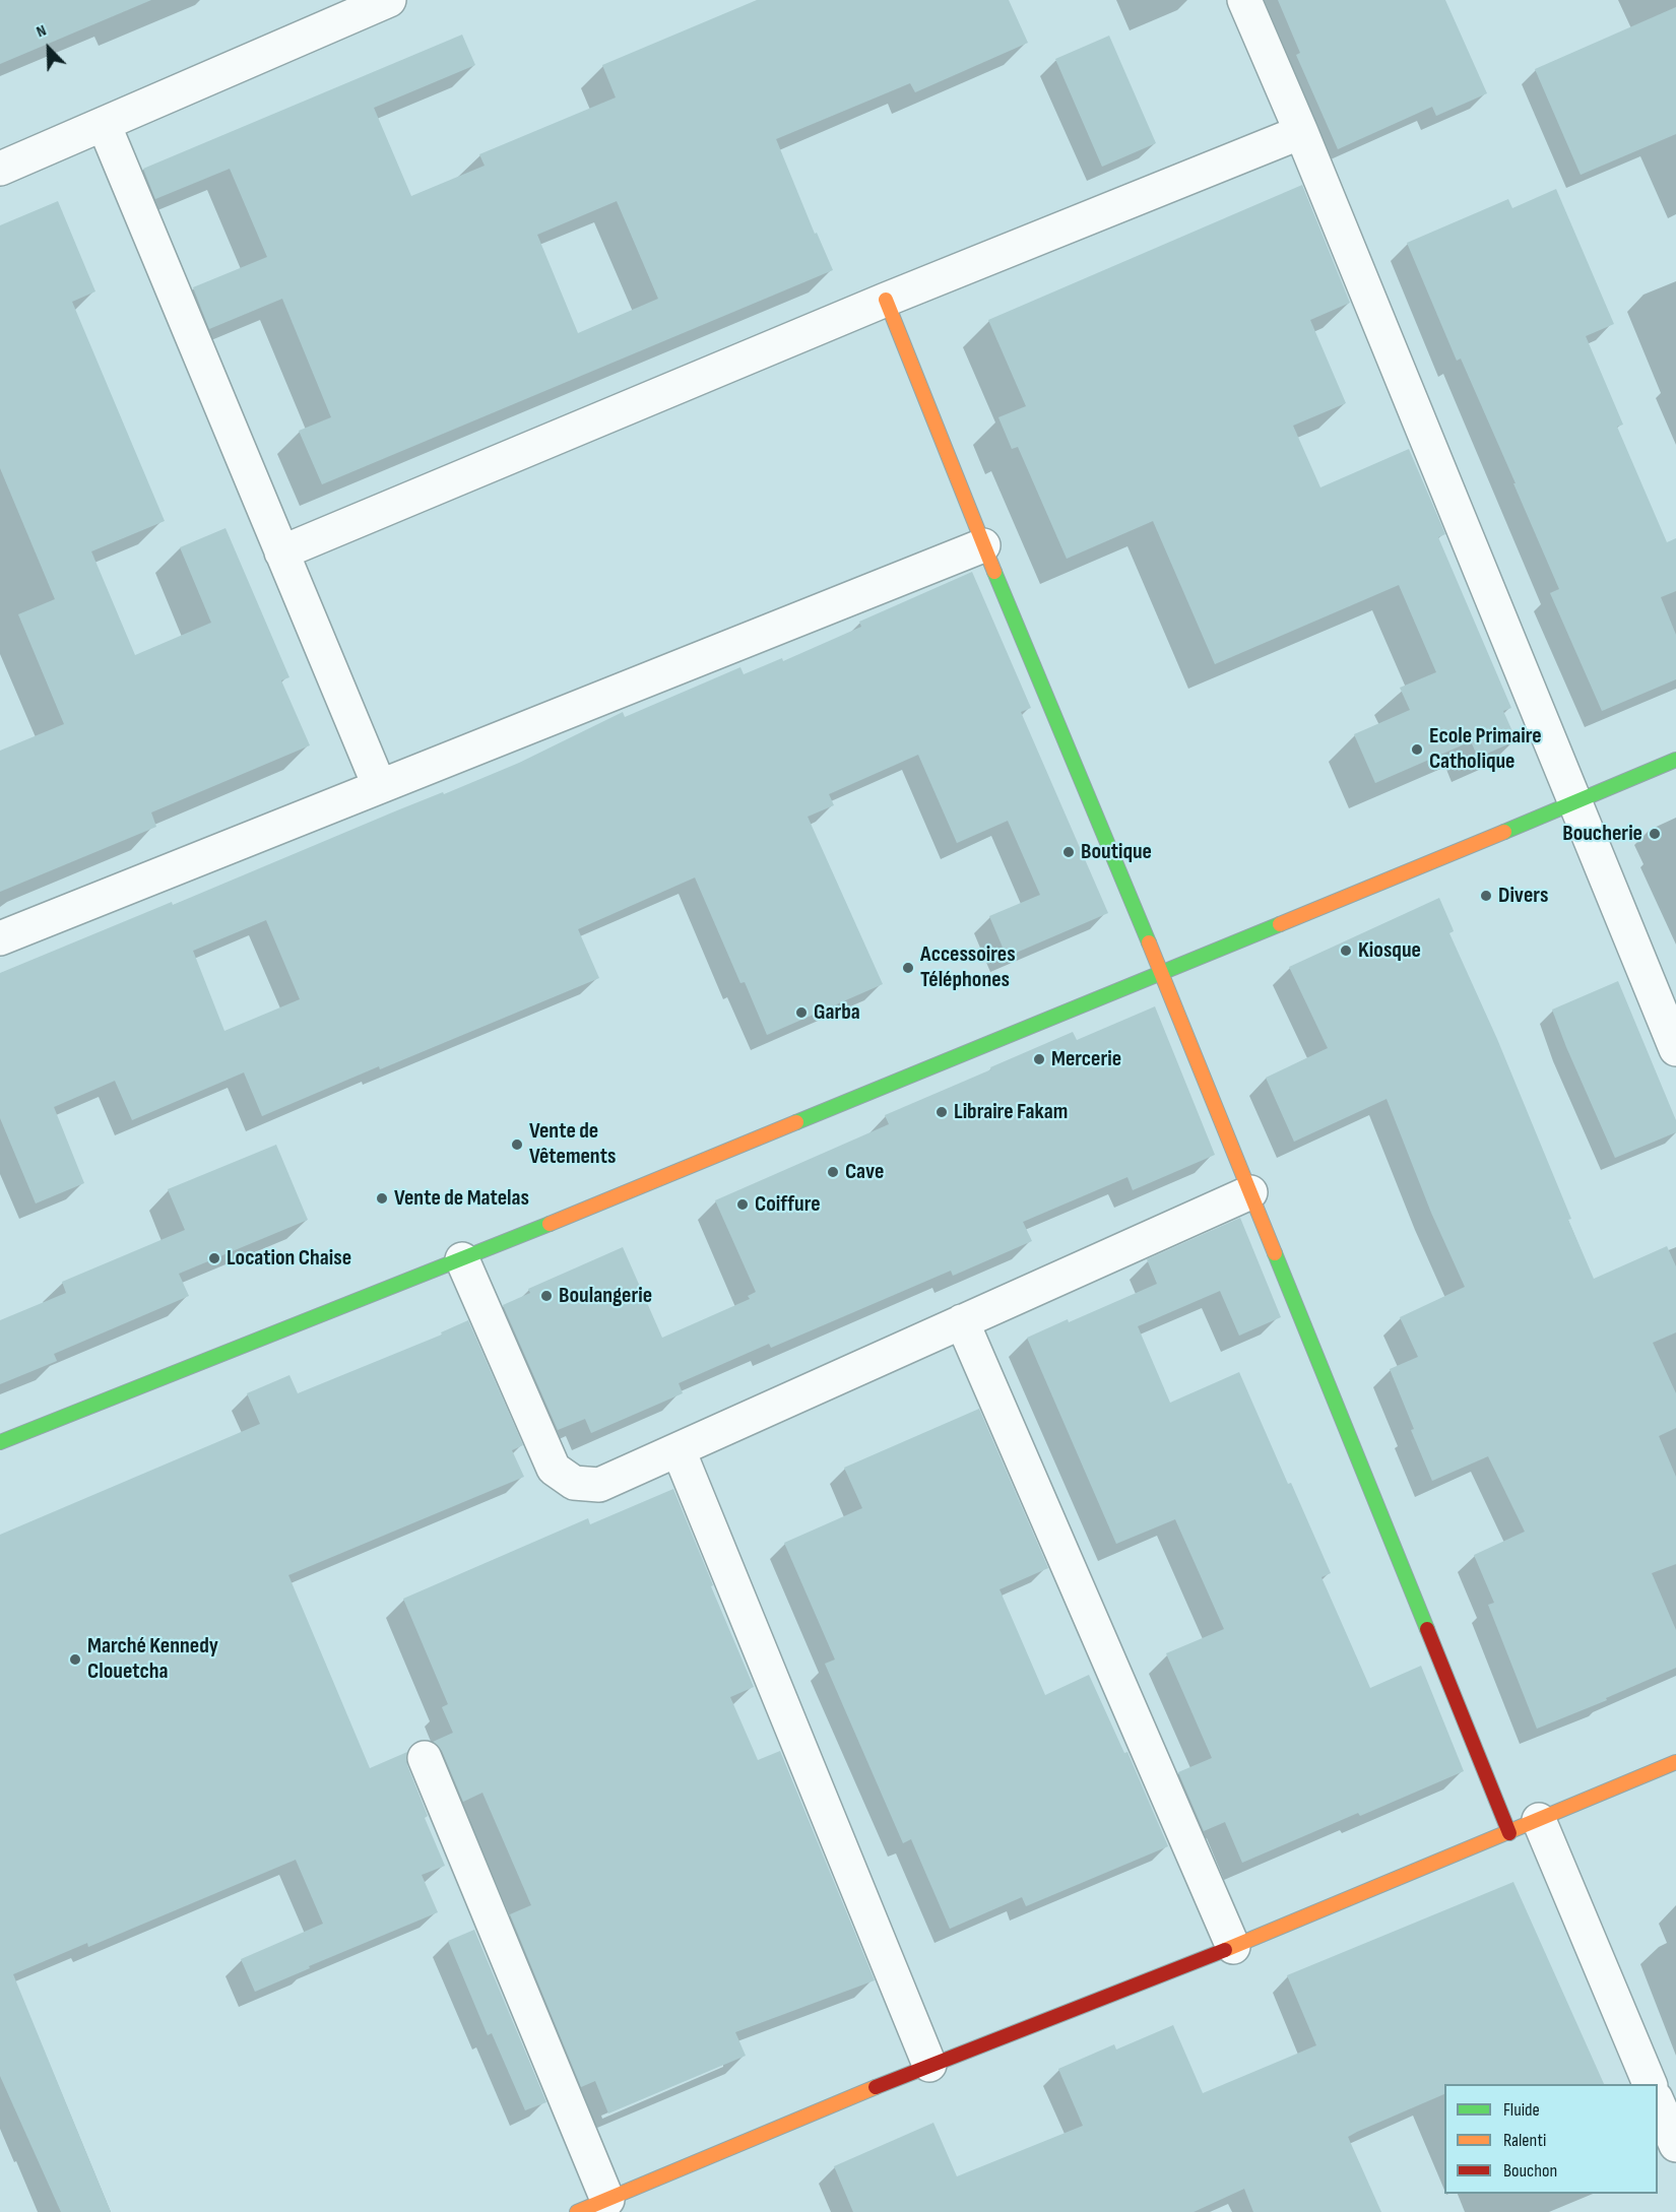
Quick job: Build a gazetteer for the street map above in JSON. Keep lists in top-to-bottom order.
{
  "places": [
    "Ecole Primaire Catholique",
    "Boucherie",
    "Boutique",
    "Divers",
    "Kiosque",
    "Accessoires Téléphones",
    "Garba",
    "Mercerie",
    "Libraire Fakam",
    "Vente de Vêtements",
    "Cave",
    "Vente de Matelas",
    "Coiffure",
    "Location Chaise",
    "Boulangerie",
    "Marché Kennedy Clouetcha"
  ],
  "legend": ["Fluide", "Ralenti", "Bouchon"],
  "north": "top left"
}
